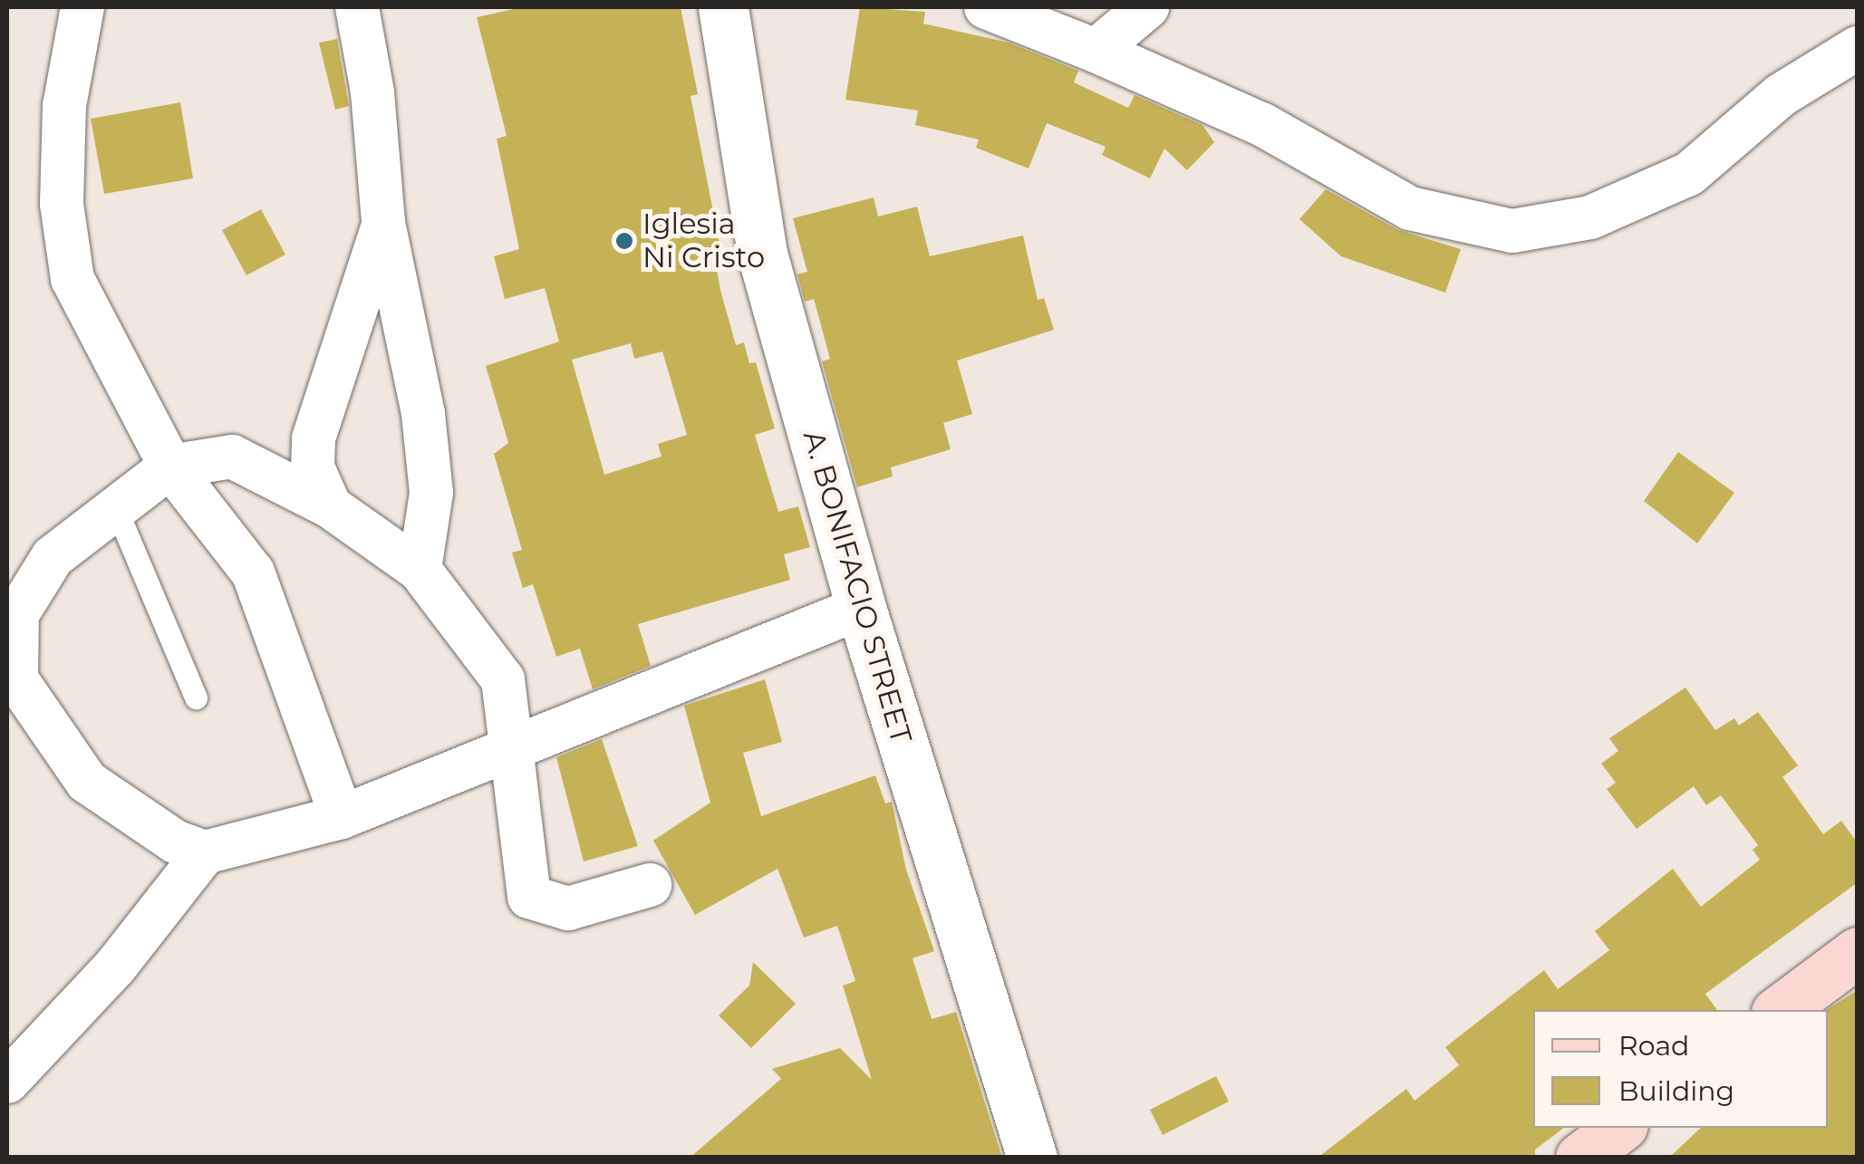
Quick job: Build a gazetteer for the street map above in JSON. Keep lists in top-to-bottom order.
{
  "streets": {
    "street": ["A. BONIFACIO STREET"]
  },
  "places": ["Iglesia Ni Cristo"],
  "legend": ["Road", "Building"]
}
